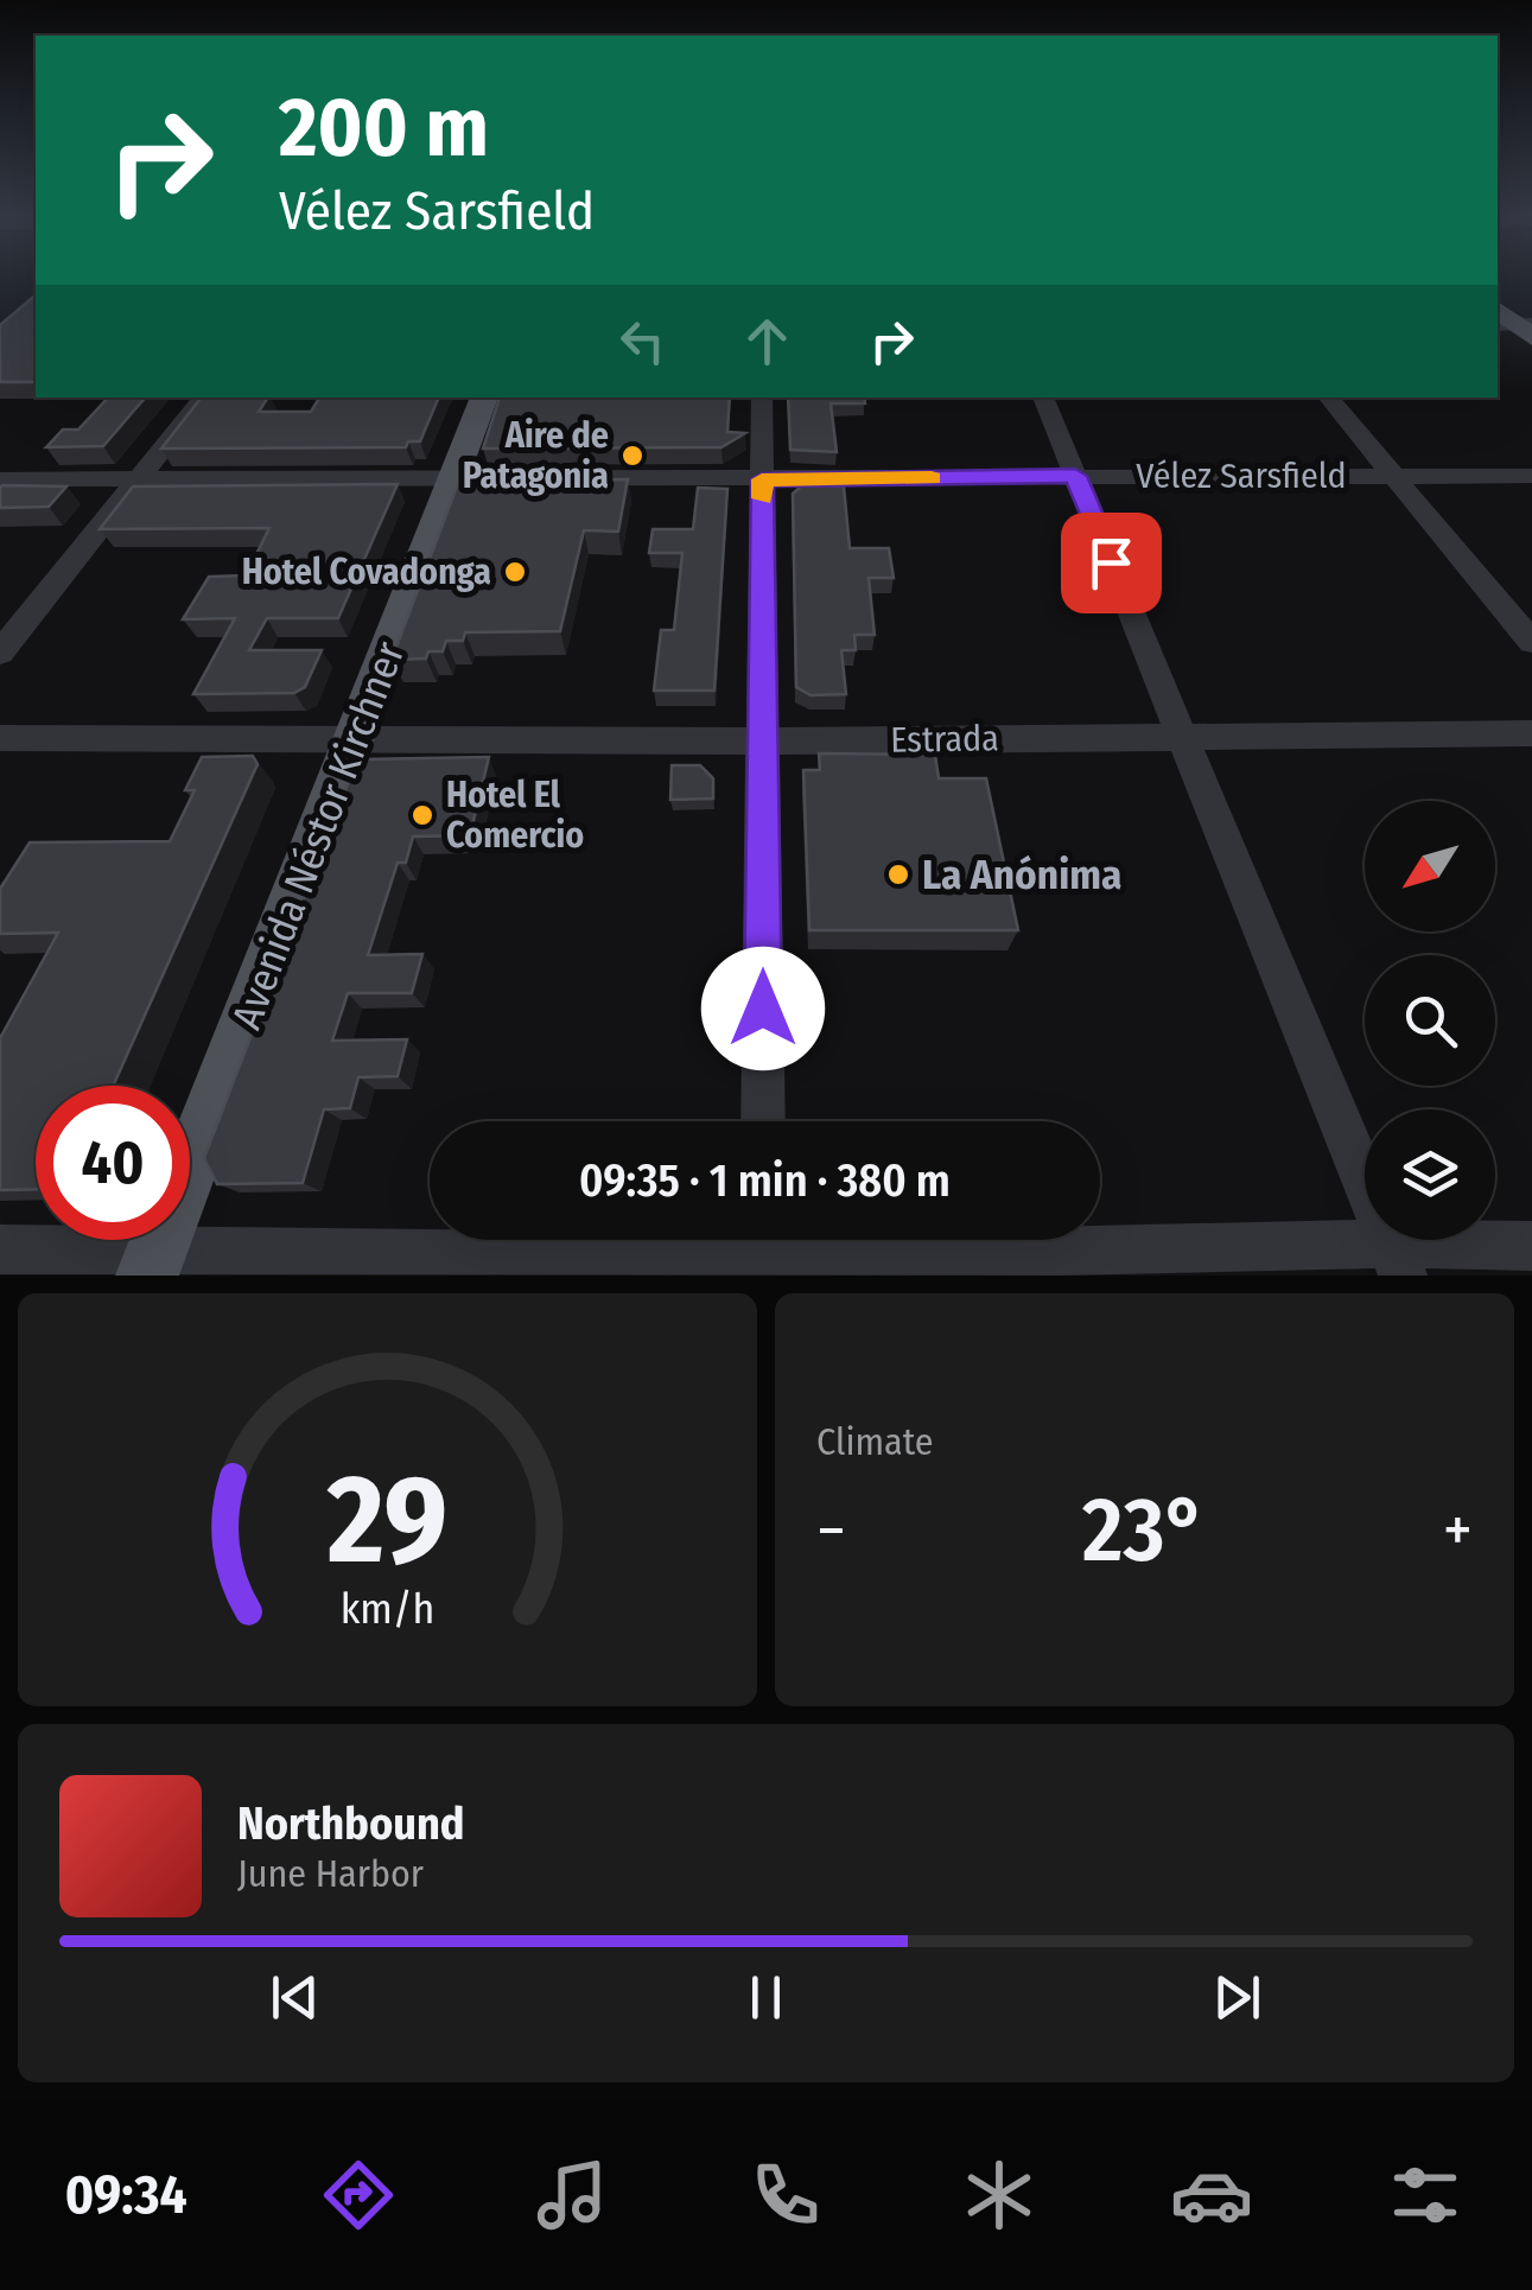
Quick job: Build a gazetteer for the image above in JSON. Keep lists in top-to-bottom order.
{
  "streets": {
    "main road": ["Avenida Néstor Kirchner"],
    "street": ["Vélez Sarsfield", "Estrada"]
  },
  "crossings": [
    ["Vélez Sarsfield", "Avenida Néstor Kirchner"],
    ["Estrada", "Avenida Néstor Kirchner"]
  ],
  "places": [
    "Aire de Patagonia",
    "Hotel Covadonga",
    "Hotel El Comercio",
    "La Anónima"
  ],
  "north": "bottom left",
  "page": {
    "turn": ["200 m", "Vélez Sarsfield"],
    "limit": "40",
    "trip": "09:35 · 1 min · 380 m",
    "tile": "Climate",
    "heat": ["−", "23°", "+"],
    "song": ["Northbound", "June Harbor"],
    "tabs": "09:34",
    "gauge": ["29", "km/h"]
  }
}
